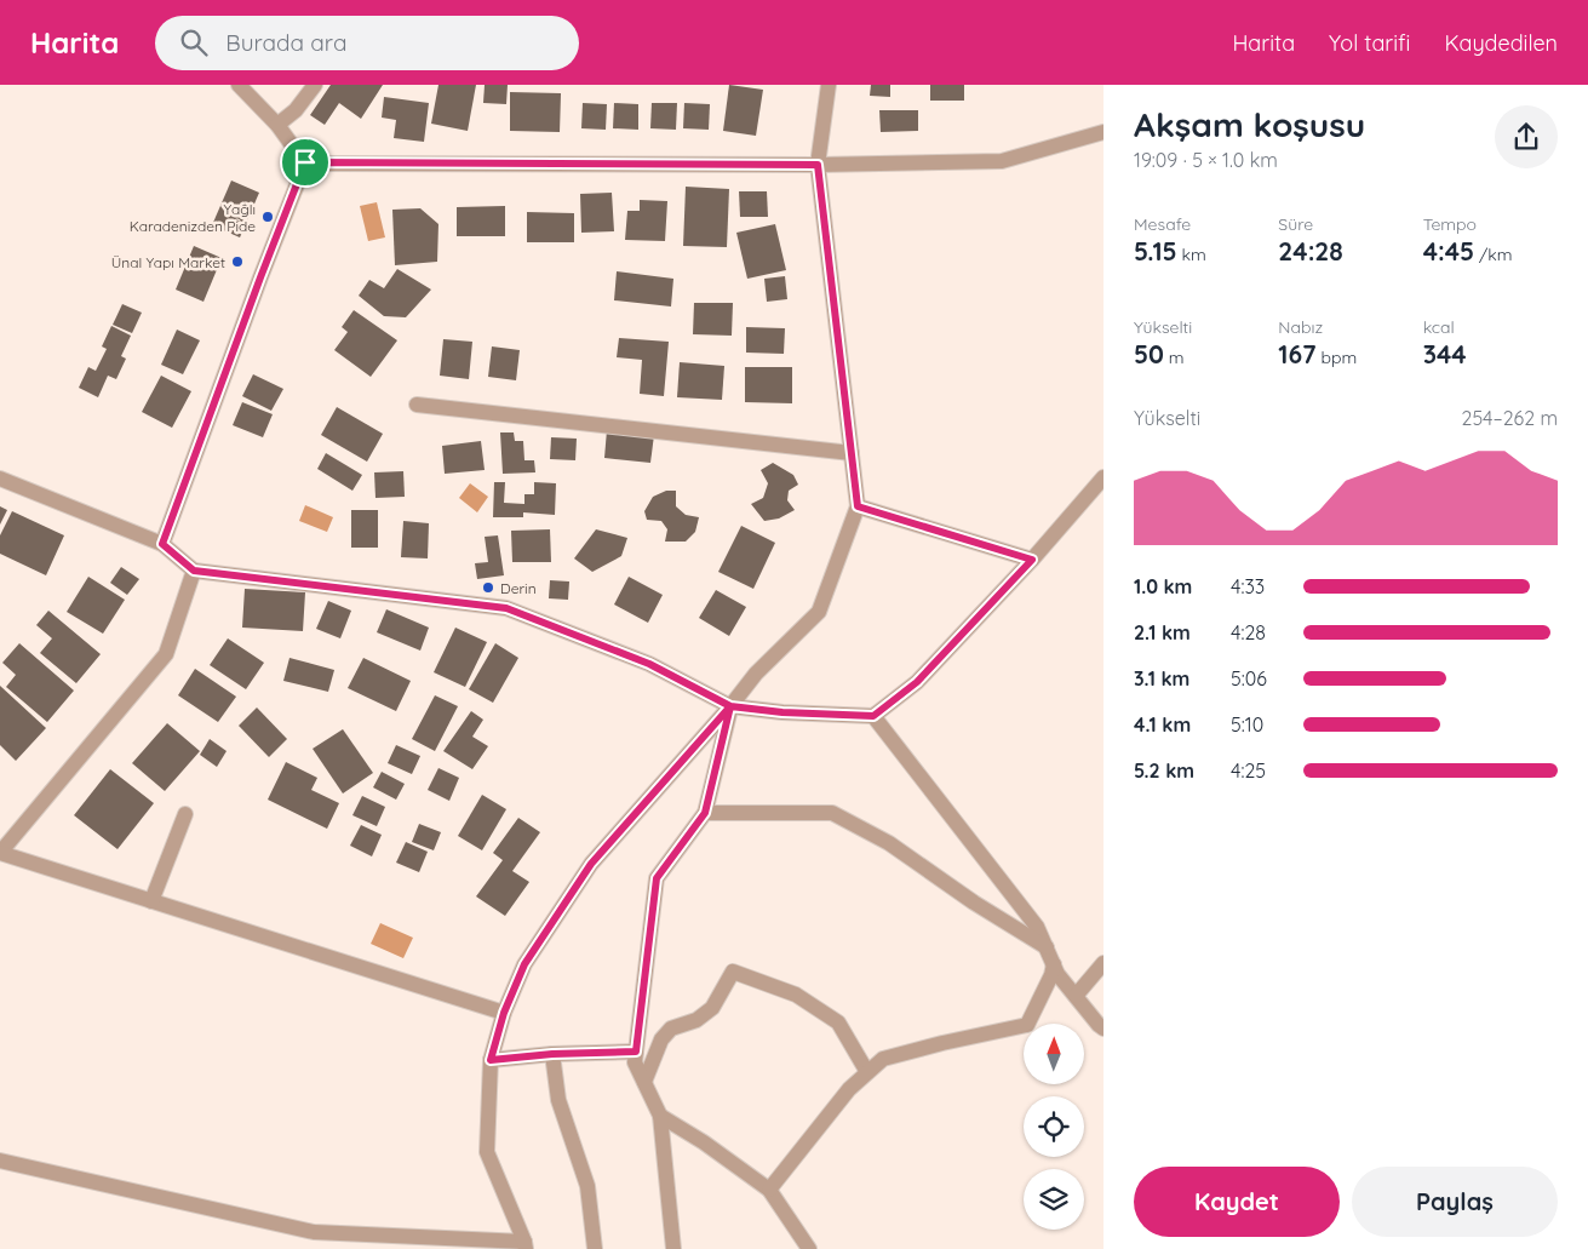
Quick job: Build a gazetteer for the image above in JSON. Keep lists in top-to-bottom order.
{
  "places": ["Yağlı Karadenizden Pide", "Ünal Yapı Market", "Derin"],
  "north": "top",
  "page": {
    "header": "Harita",
    "search": "Burada ara",
    "nav": ["Harita", "Yol tarifi", "Kaydedilen"],
    "heading": ["Akşam koşusu", "19:09 · 5 × 1.0 km"],
    "stats": [
      ["Mesafe", "5.15 km"],
      ["Süre", "24:28"],
      ["Tempo", "4:45 /km"],
      ["Yükselti", "50 m"],
      ["Nabız", "167 bpm"],
      ["kcal", "344"]
    ],
    "chart": ["Yükselti", "254–262 m"],
    "list": [
      {
        "name": "1.0 km",
        "note": "4:33"
      },
      {
        "name": "2.1 km",
        "note": "4:28"
      },
      {
        "name": "3.1 km",
        "note": "5:06"
      },
      {
        "name": "4.1 km",
        "note": "5:10"
      },
      {
        "name": "5.2 km",
        "note": "4:25"
      }
    ],
    "buttons": ["Kaydet", "Paylaş"]
  }
}
